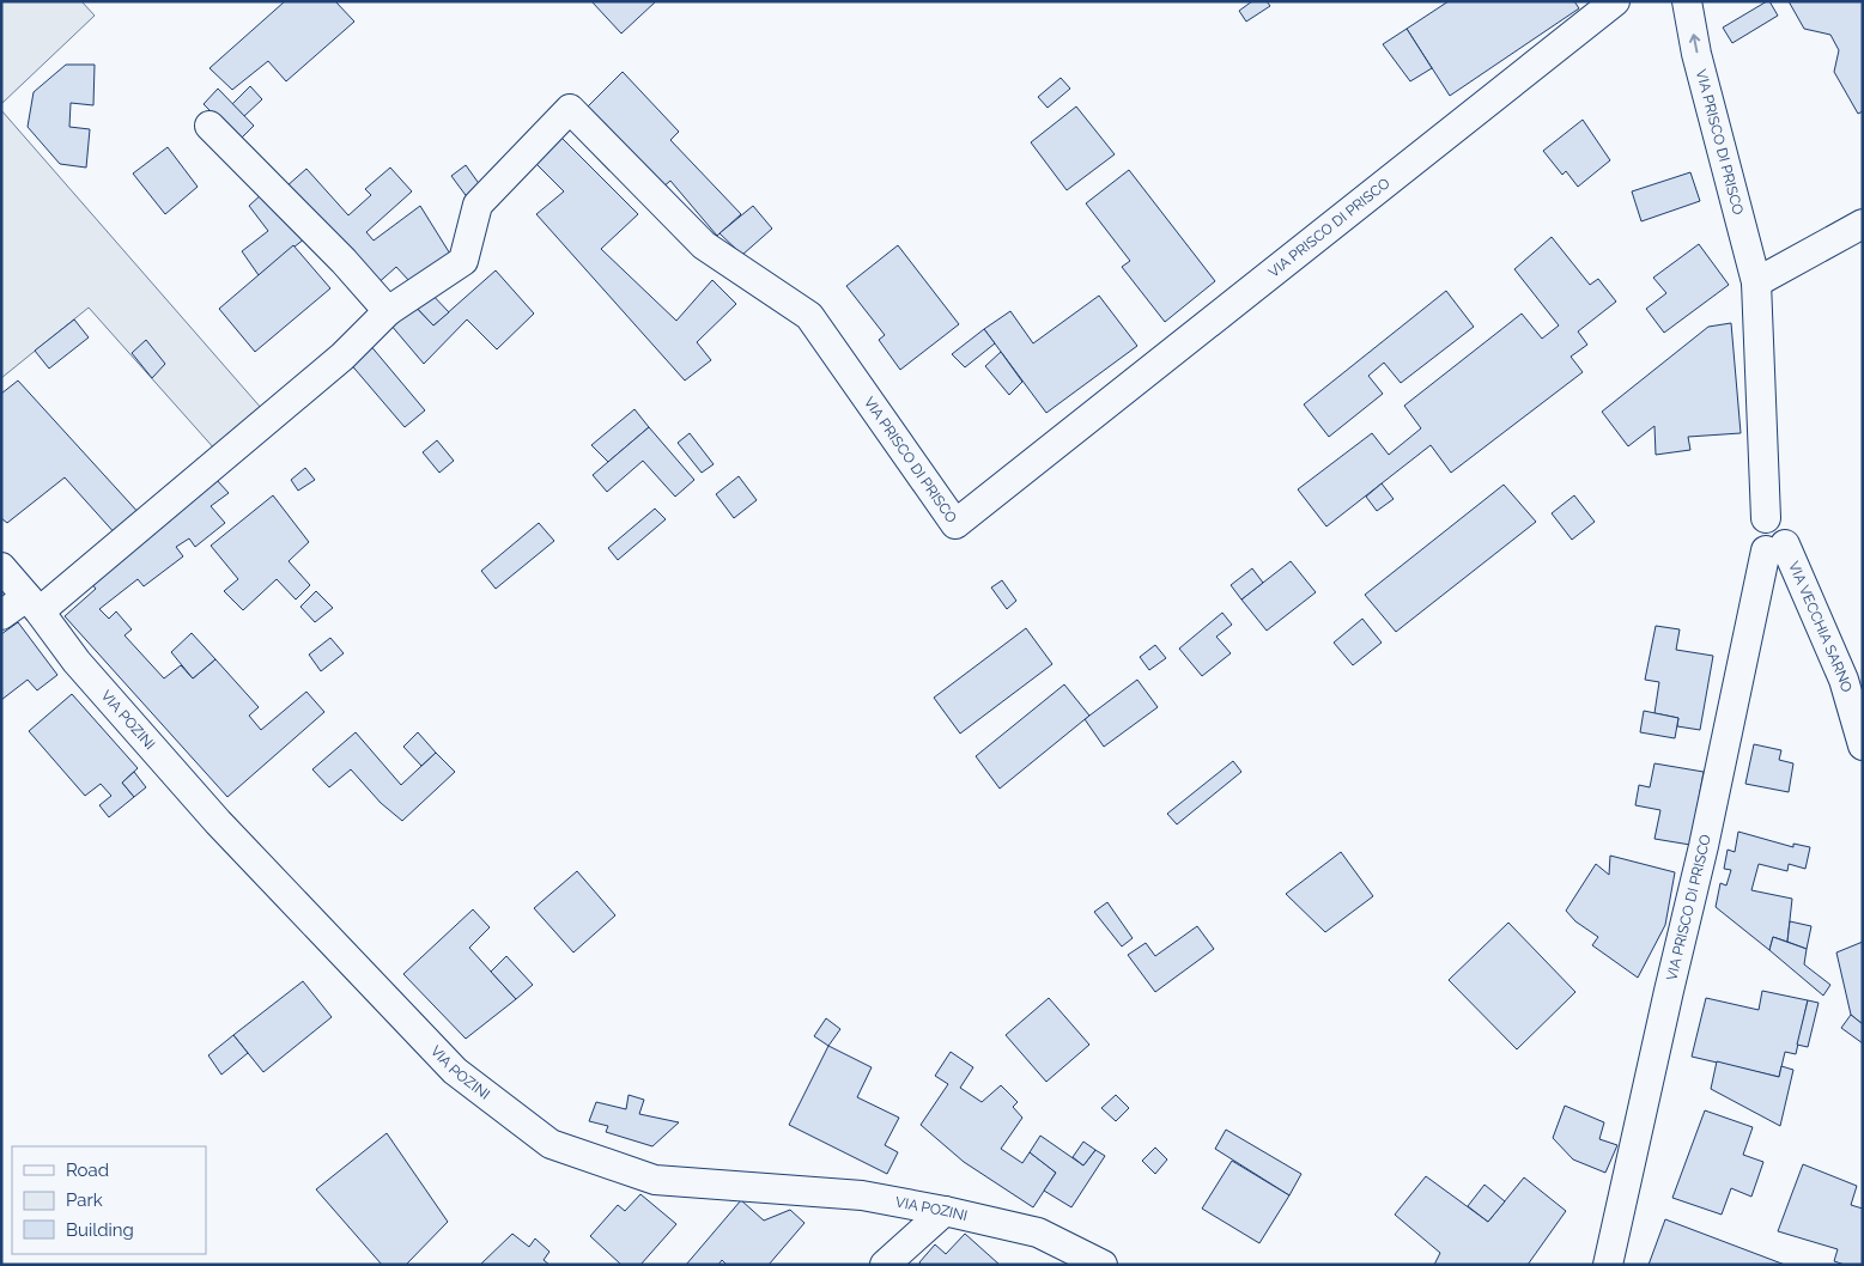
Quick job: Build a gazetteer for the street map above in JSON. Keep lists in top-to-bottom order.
{
  "streets": {
    "street": ["VIA PRISCO DI PRISCO", "VIA VECCHIA SARNO", "VIA POZINI"]
  },
  "crossings": [
    ["VIA PRISCO DI PRISCO", "VIA VECCHIA SARNO"]
  ],
  "legend": ["Road", "Park", "Building"]
}
